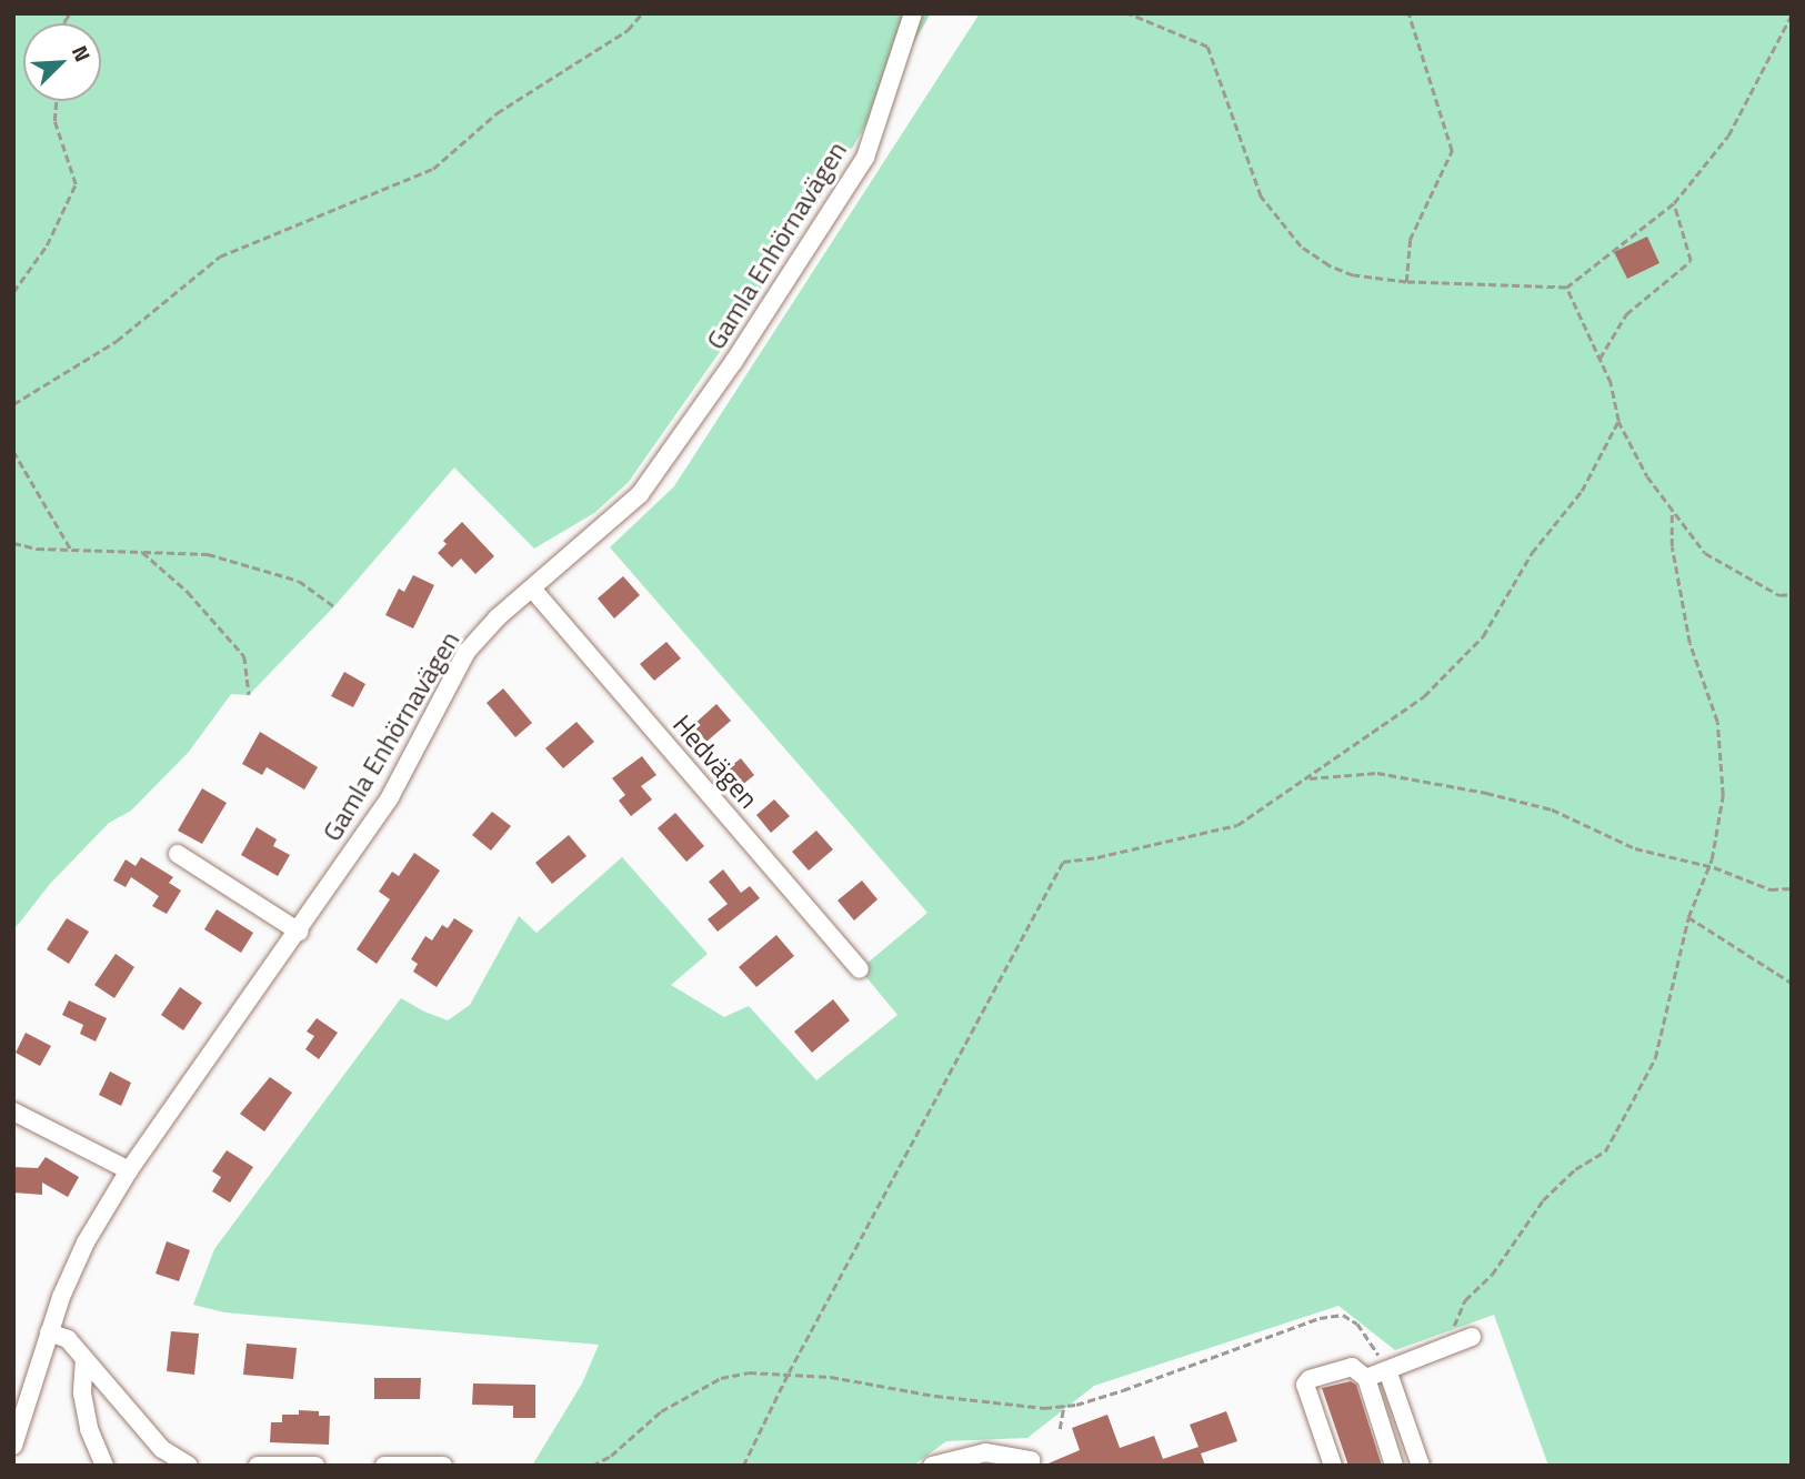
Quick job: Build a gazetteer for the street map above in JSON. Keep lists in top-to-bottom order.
{
  "streets": {
    "street": ["Gamla Enhörnavägen", "Hedvägen"]
  },
  "crossings": [
    ["Gamla Enhörnavägen", "Hedvägen"]
  ],
  "north": "top right"
}
